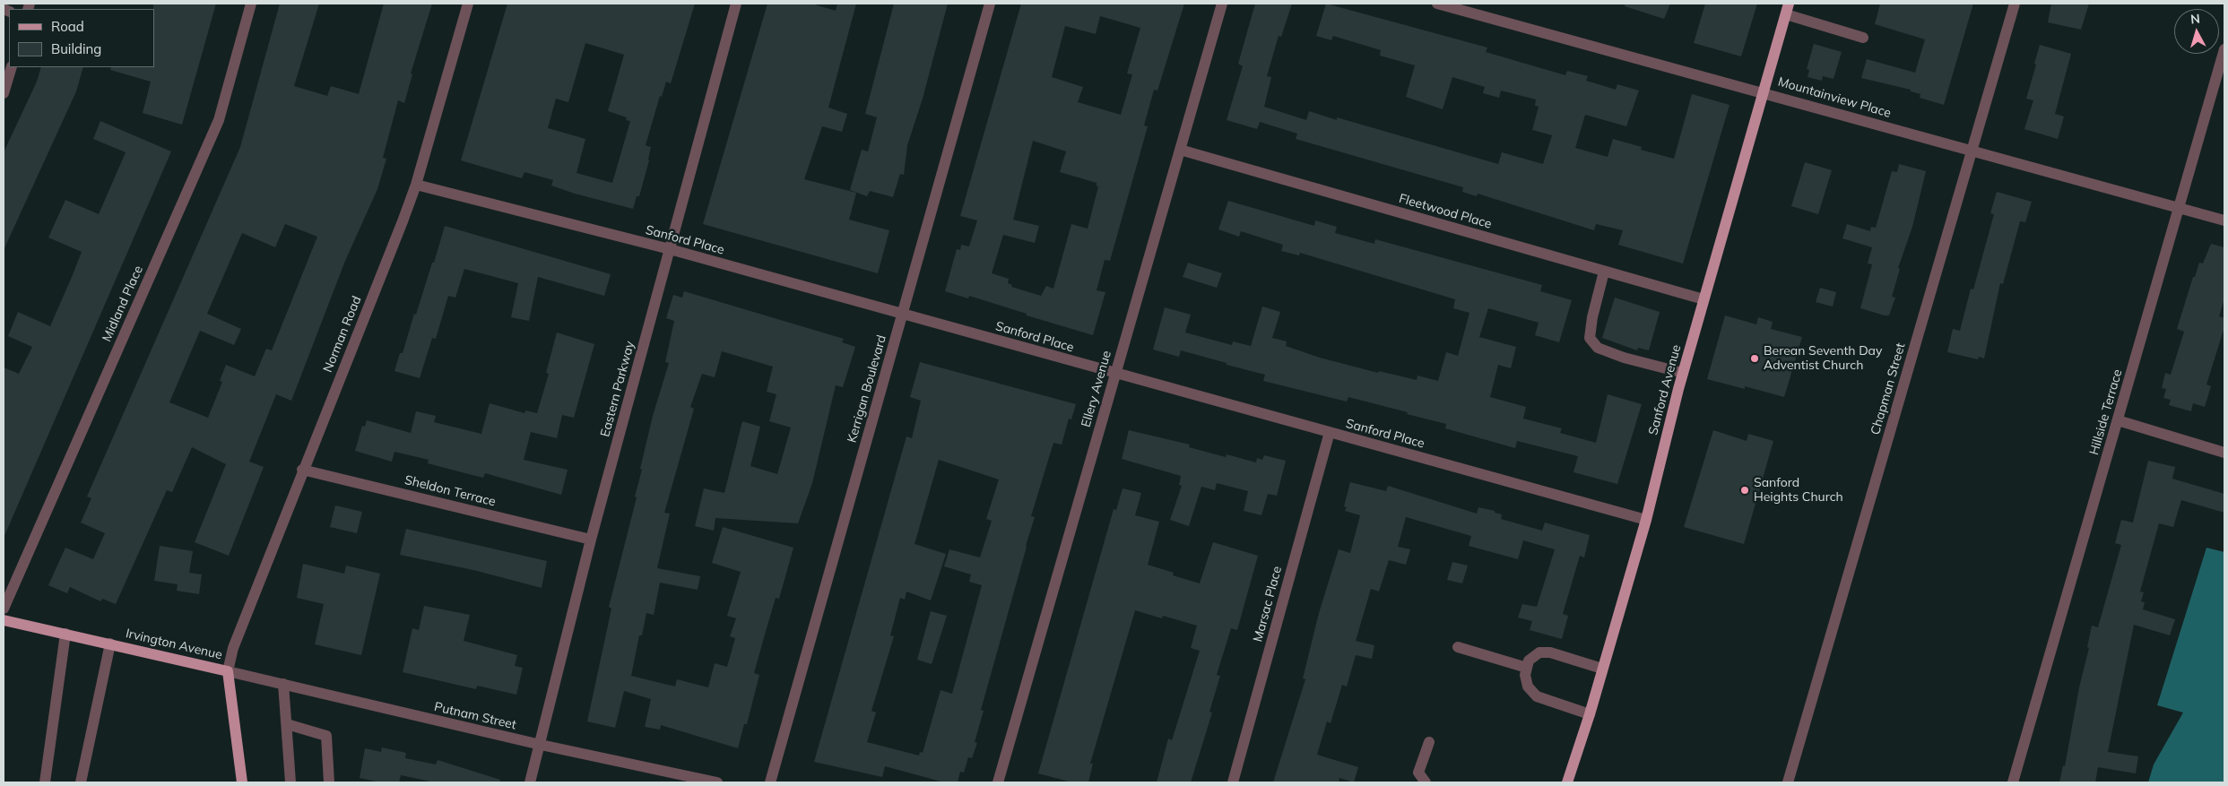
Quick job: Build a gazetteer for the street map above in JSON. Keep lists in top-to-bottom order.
{
  "streets": {
    "main road": ["Sanford Avenue", "Irvington Avenue"],
    "street": [
      "Mountainview Place",
      "Fleetwood Place",
      "Sanford Place",
      "Midland Place",
      "Norman Road",
      "Eastern Parkway",
      "Kerrigan Boulevard",
      "Ellery Avenue",
      "Chapman Street",
      "Hillside Terrace",
      "Sheldon Terrace",
      "Marsac Place",
      "Putnam Street"
    ]
  },
  "crossings": [
    ["Mountainview Place", "Chapman Street"],
    ["Mountainview Place", "Sanford Avenue"],
    ["Mountainview Place", "Hillside Terrace"],
    ["Fleetwood Place", "Ellery Avenue"],
    ["Fleetwood Place", "Sanford Avenue"],
    ["Sanford Place", "Norman Road"],
    ["Sanford Place", "Eastern Parkway"],
    ["Sanford Place", "Kerrigan Boulevard"],
    ["Sanford Place", "Ellery Avenue"],
    ["Sanford Place", "Sanford Avenue"],
    ["Sanford Place", "Marsac Place"],
    ["Norman Road", "Sheldon Terrace"],
    ["Norman Road", "Irvington Avenue"],
    ["Norman Road", "Putnam Street"],
    ["Eastern Parkway", "Sheldon Terrace"],
    ["Eastern Parkway", "Putnam Street"],
    ["Irvington Avenue", "Putnam Street"]
  ],
  "places": ["Berean Seventh Day Adventist Church", "Sanford Heights Church"],
  "legend": ["Road", "Building"],
  "north": "top"
}
